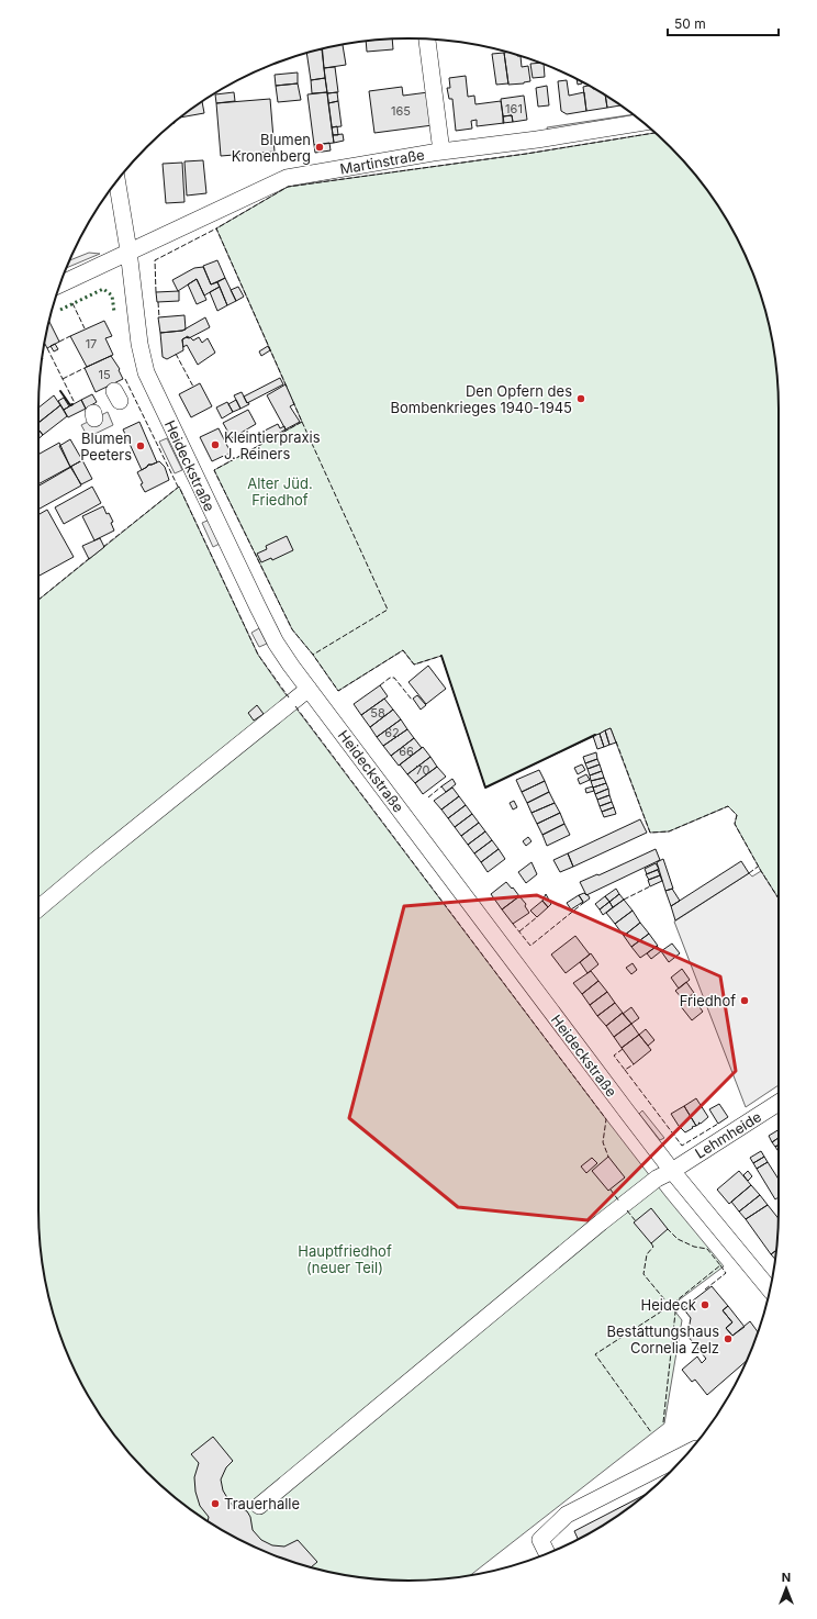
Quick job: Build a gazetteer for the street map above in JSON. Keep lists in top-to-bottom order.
{
  "streets": {
    "street": ["Martinstraße", "Heideckstraße", "Lehmheide"]
  },
  "crossings": [
    ["Martinstraße", "Heideckstraße"],
    ["Heideckstraße", "Lehmheide"]
  ],
  "parks": ["Alter Jüd. Friedhof", "Hauptfriedhof (neuer Teil)"],
  "places": [
    "Blumen Kronenberg",
    "Den Opfern des Bombenkrieges 1940-1945",
    "Kleintierpraxis J. Reiners",
    "Blumen Peeters",
    "Friedhof",
    "Heideck",
    "Bestattungshaus Cornelia Zelz",
    "Trauerhalle"
  ],
  "house_numbers": [
    "161",
    "165",
    "17",
    "15",
    "58",
    "62",
    "66",
    "70"
  ],
  "scale_bar": "50 m",
  "north": "top"
}
